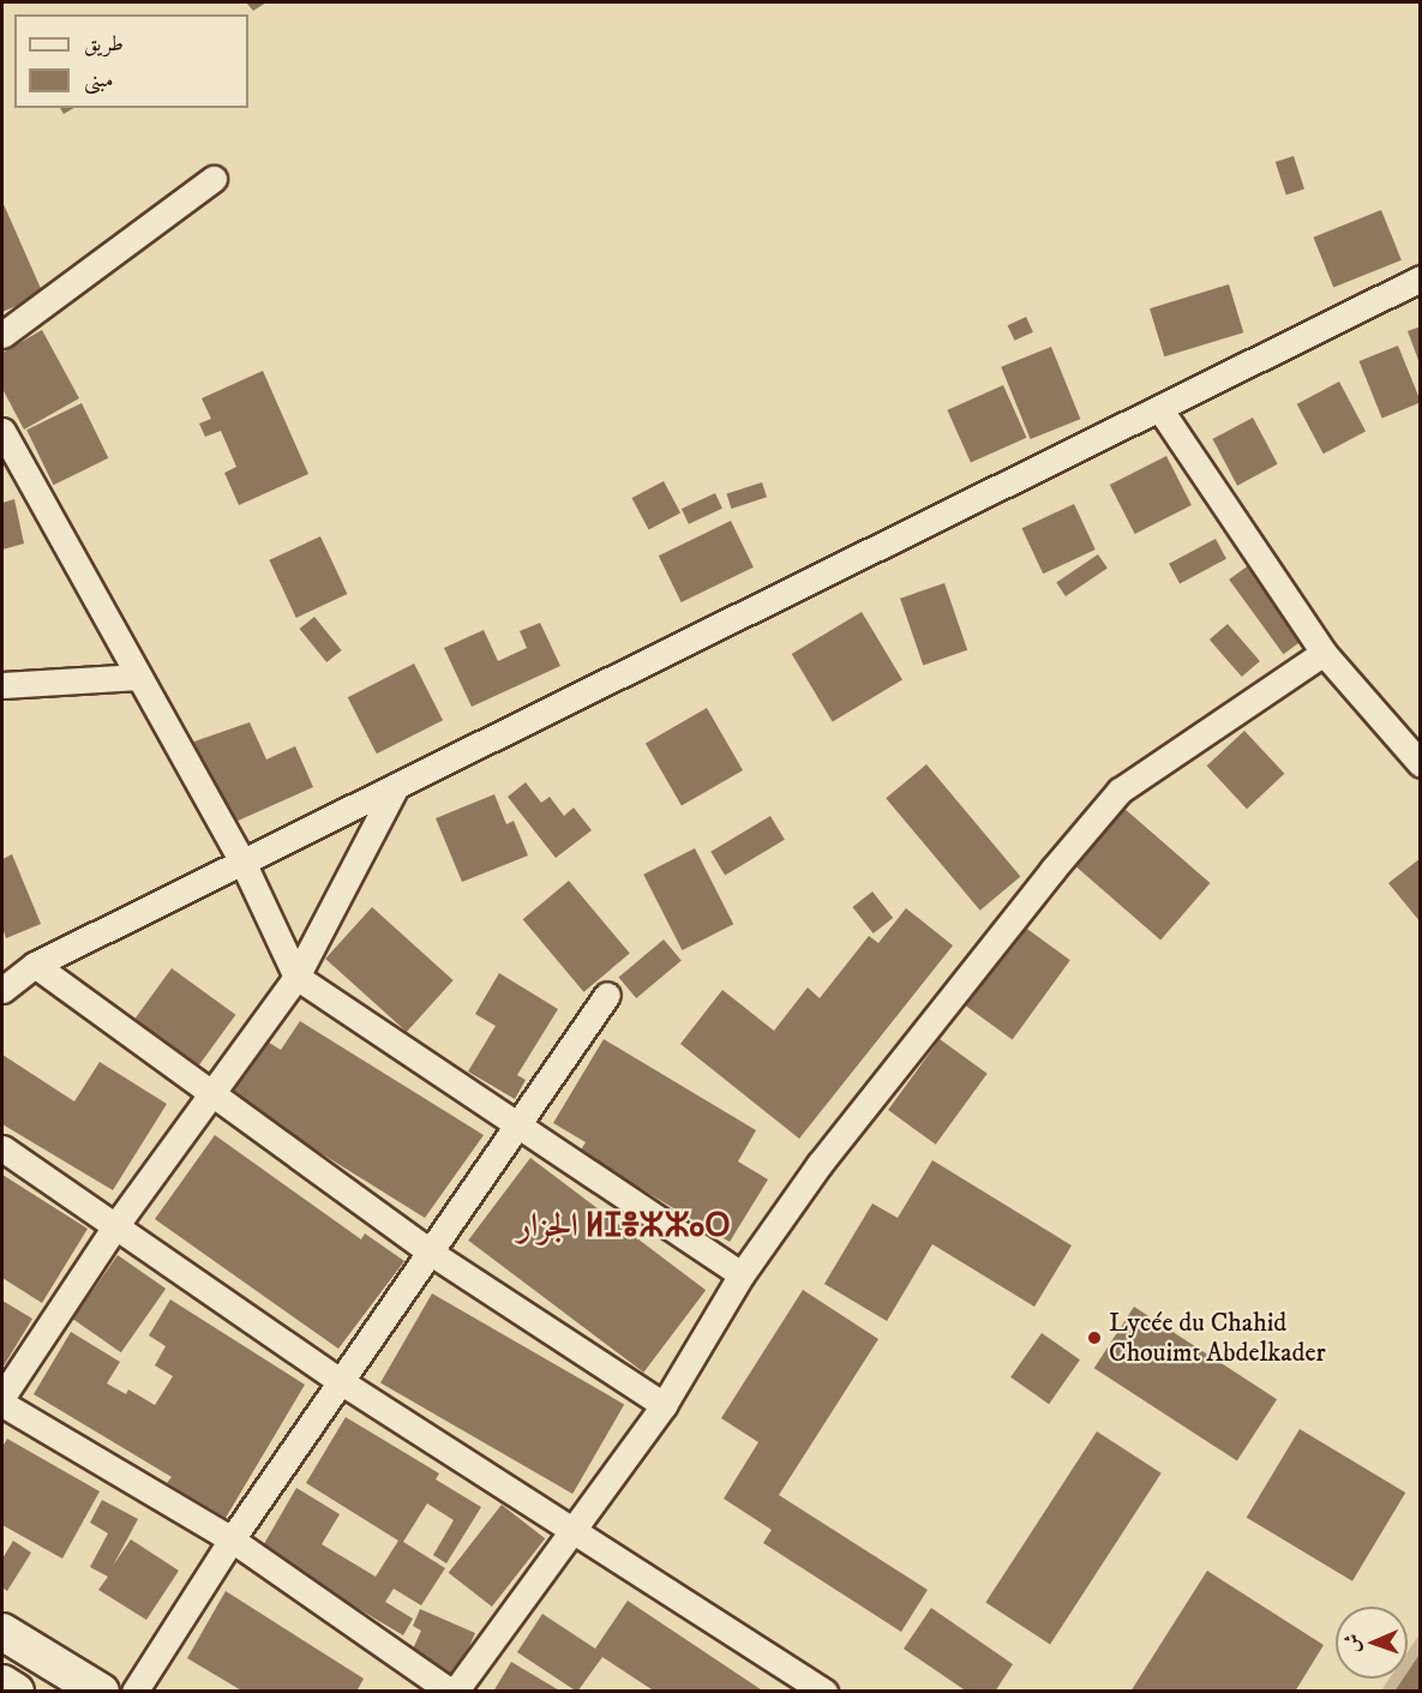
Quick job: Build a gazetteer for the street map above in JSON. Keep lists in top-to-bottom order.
{
  "districts": ["الجزار ⵍⵊⴻⵣⵣⴰⵔ"],
  "places": ["Lycée du Chahid Chouimt Abdelkader"],
  "legend": ["طريق", "مبنى"],
  "north": "left"
}
